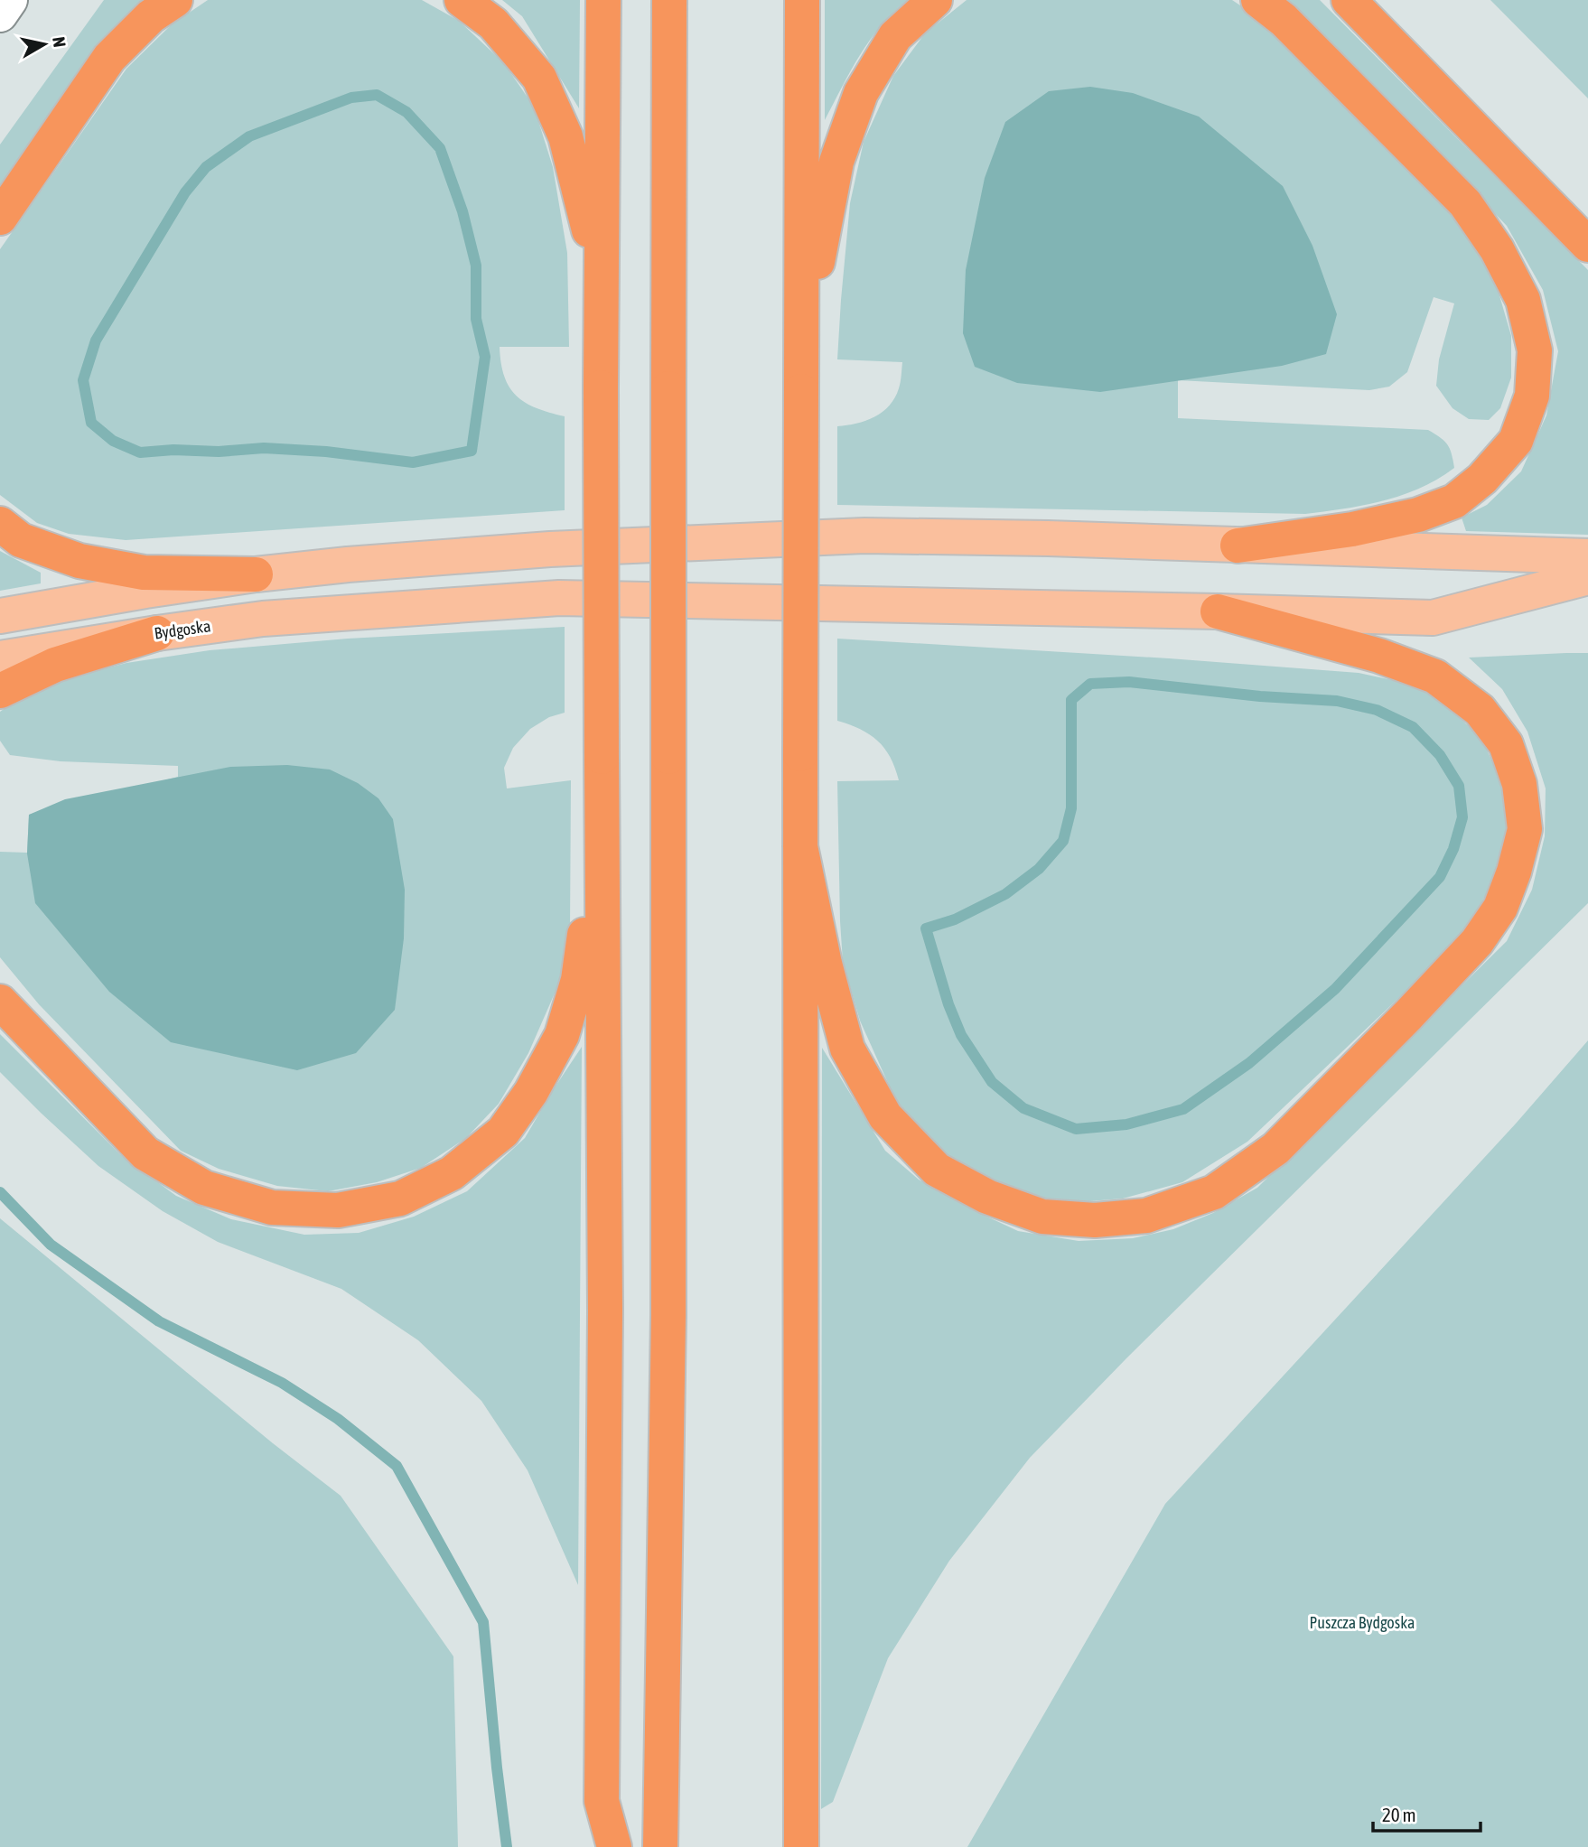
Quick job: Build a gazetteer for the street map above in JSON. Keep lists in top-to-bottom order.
{
  "streets": {
    "main road": ["Bydgoska"]
  },
  "parks": ["Puszcza Bydgoska"],
  "scale_bar": "20 m",
  "north": "right"
}
